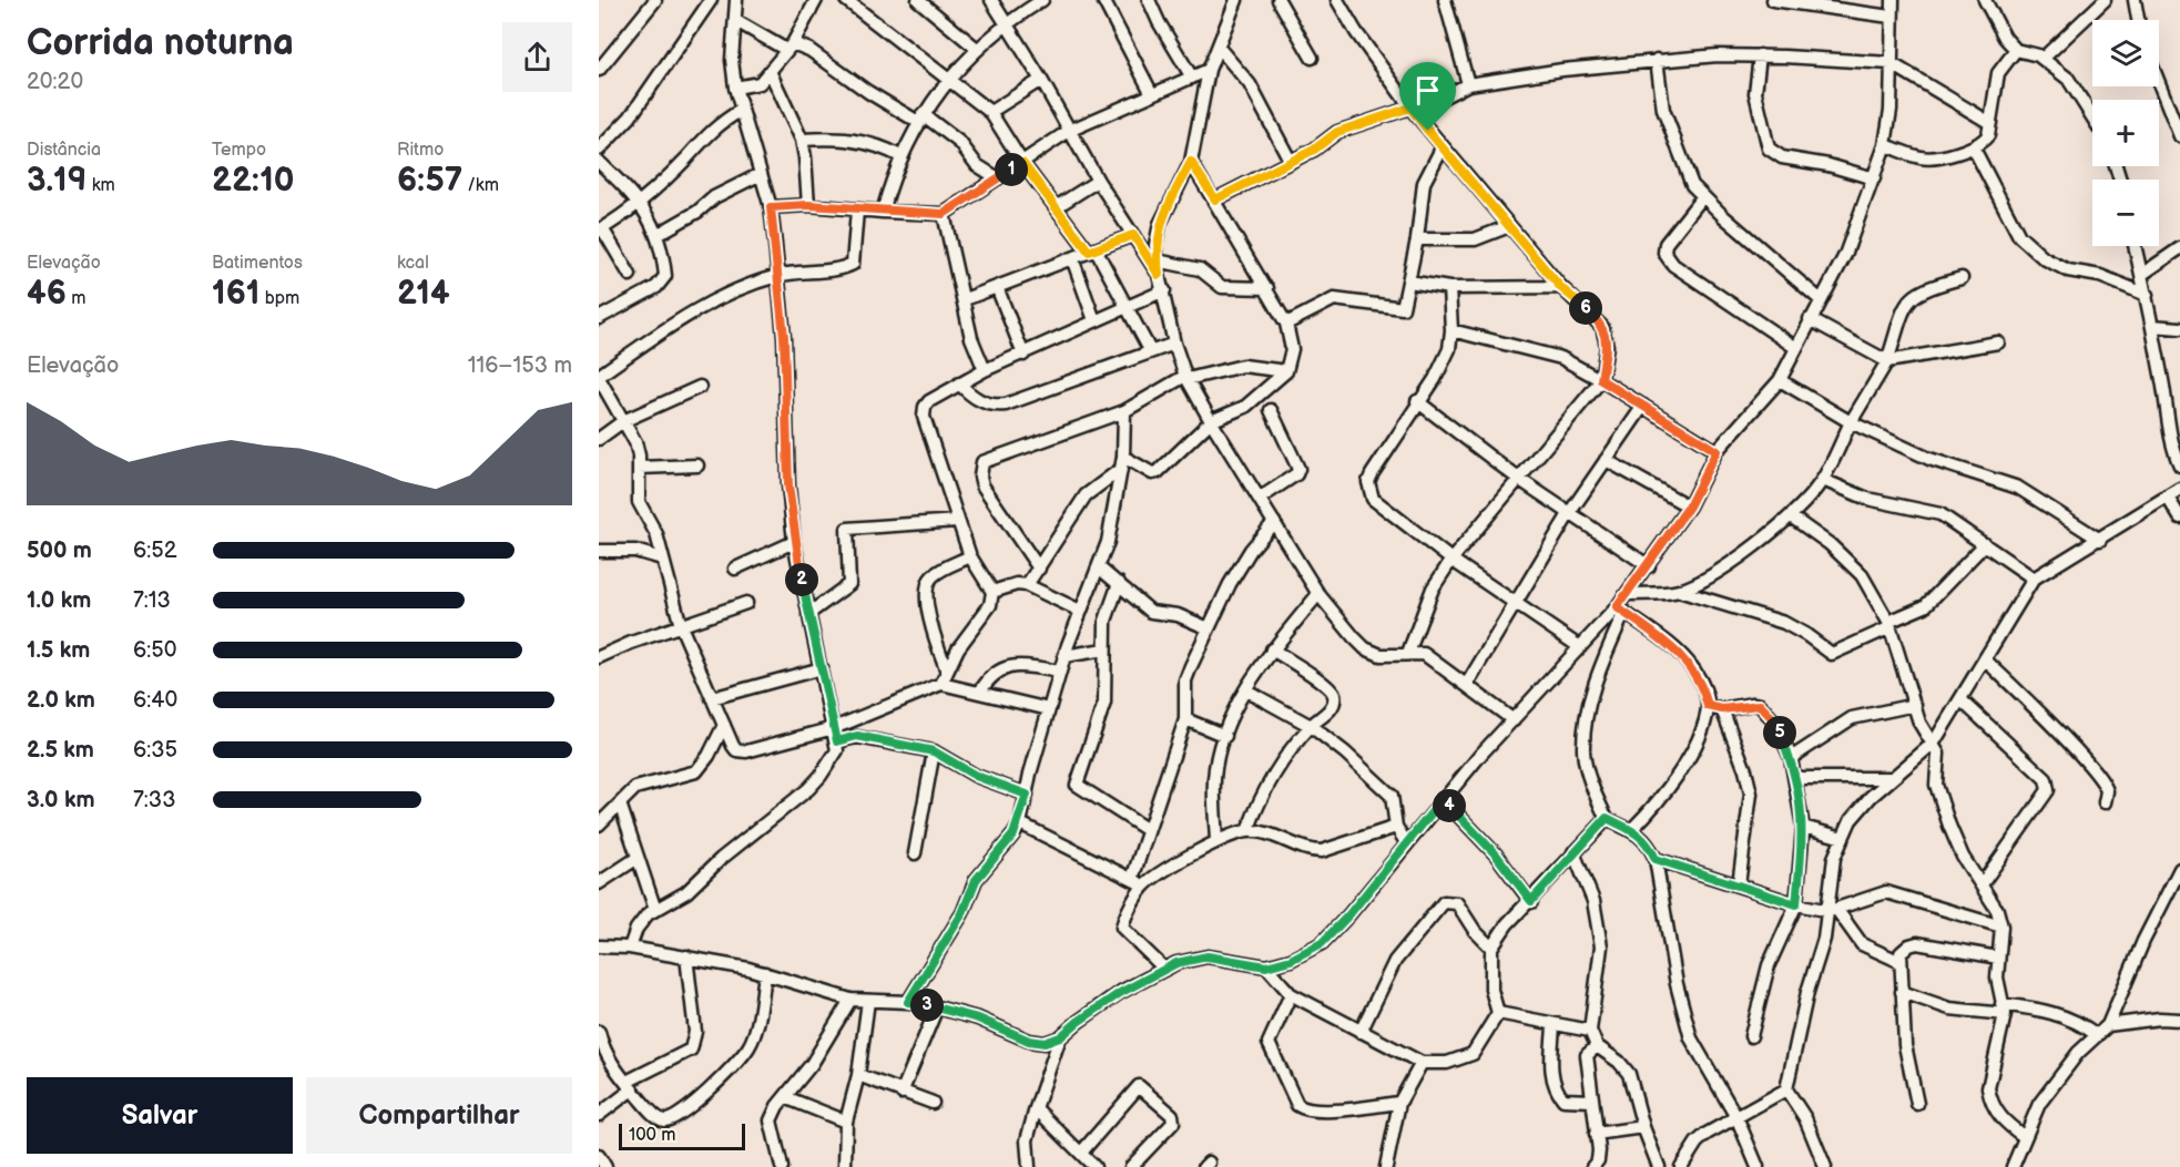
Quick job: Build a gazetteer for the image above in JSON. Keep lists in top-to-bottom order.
{
  "scale_bar": "100 m",
  "page": {
    "heading": ["Corrida noturna", "20:20"],
    "map_buttons": ["+", "−"],
    "stats": [
      ["Distância", "3.19 km"],
      ["Tempo", "22:10"],
      ["Ritmo", "6:57 /km"],
      ["Elevação", "46 m"],
      ["Batimentos", "161 bpm"],
      ["kcal", "214"]
    ],
    "pins": [
      "1",
      "6",
      "2",
      "5",
      "4",
      "3"
    ],
    "chart": ["Elevação", "116–153 m"],
    "list": [
      {
        "name": "500 m",
        "note": "6:52"
      },
      {
        "name": "1.0 km",
        "note": "7:13"
      },
      {
        "name": "1.5 km",
        "note": "6:50"
      },
      {
        "name": "2.0 km",
        "note": "6:40"
      },
      {
        "name": "2.5 km",
        "note": "6:35"
      },
      {
        "name": "3.0 km",
        "note": "7:33"
      }
    ],
    "buttons": ["Salvar", "Compartilhar"],
    "scale": "100 m"
  }
}
